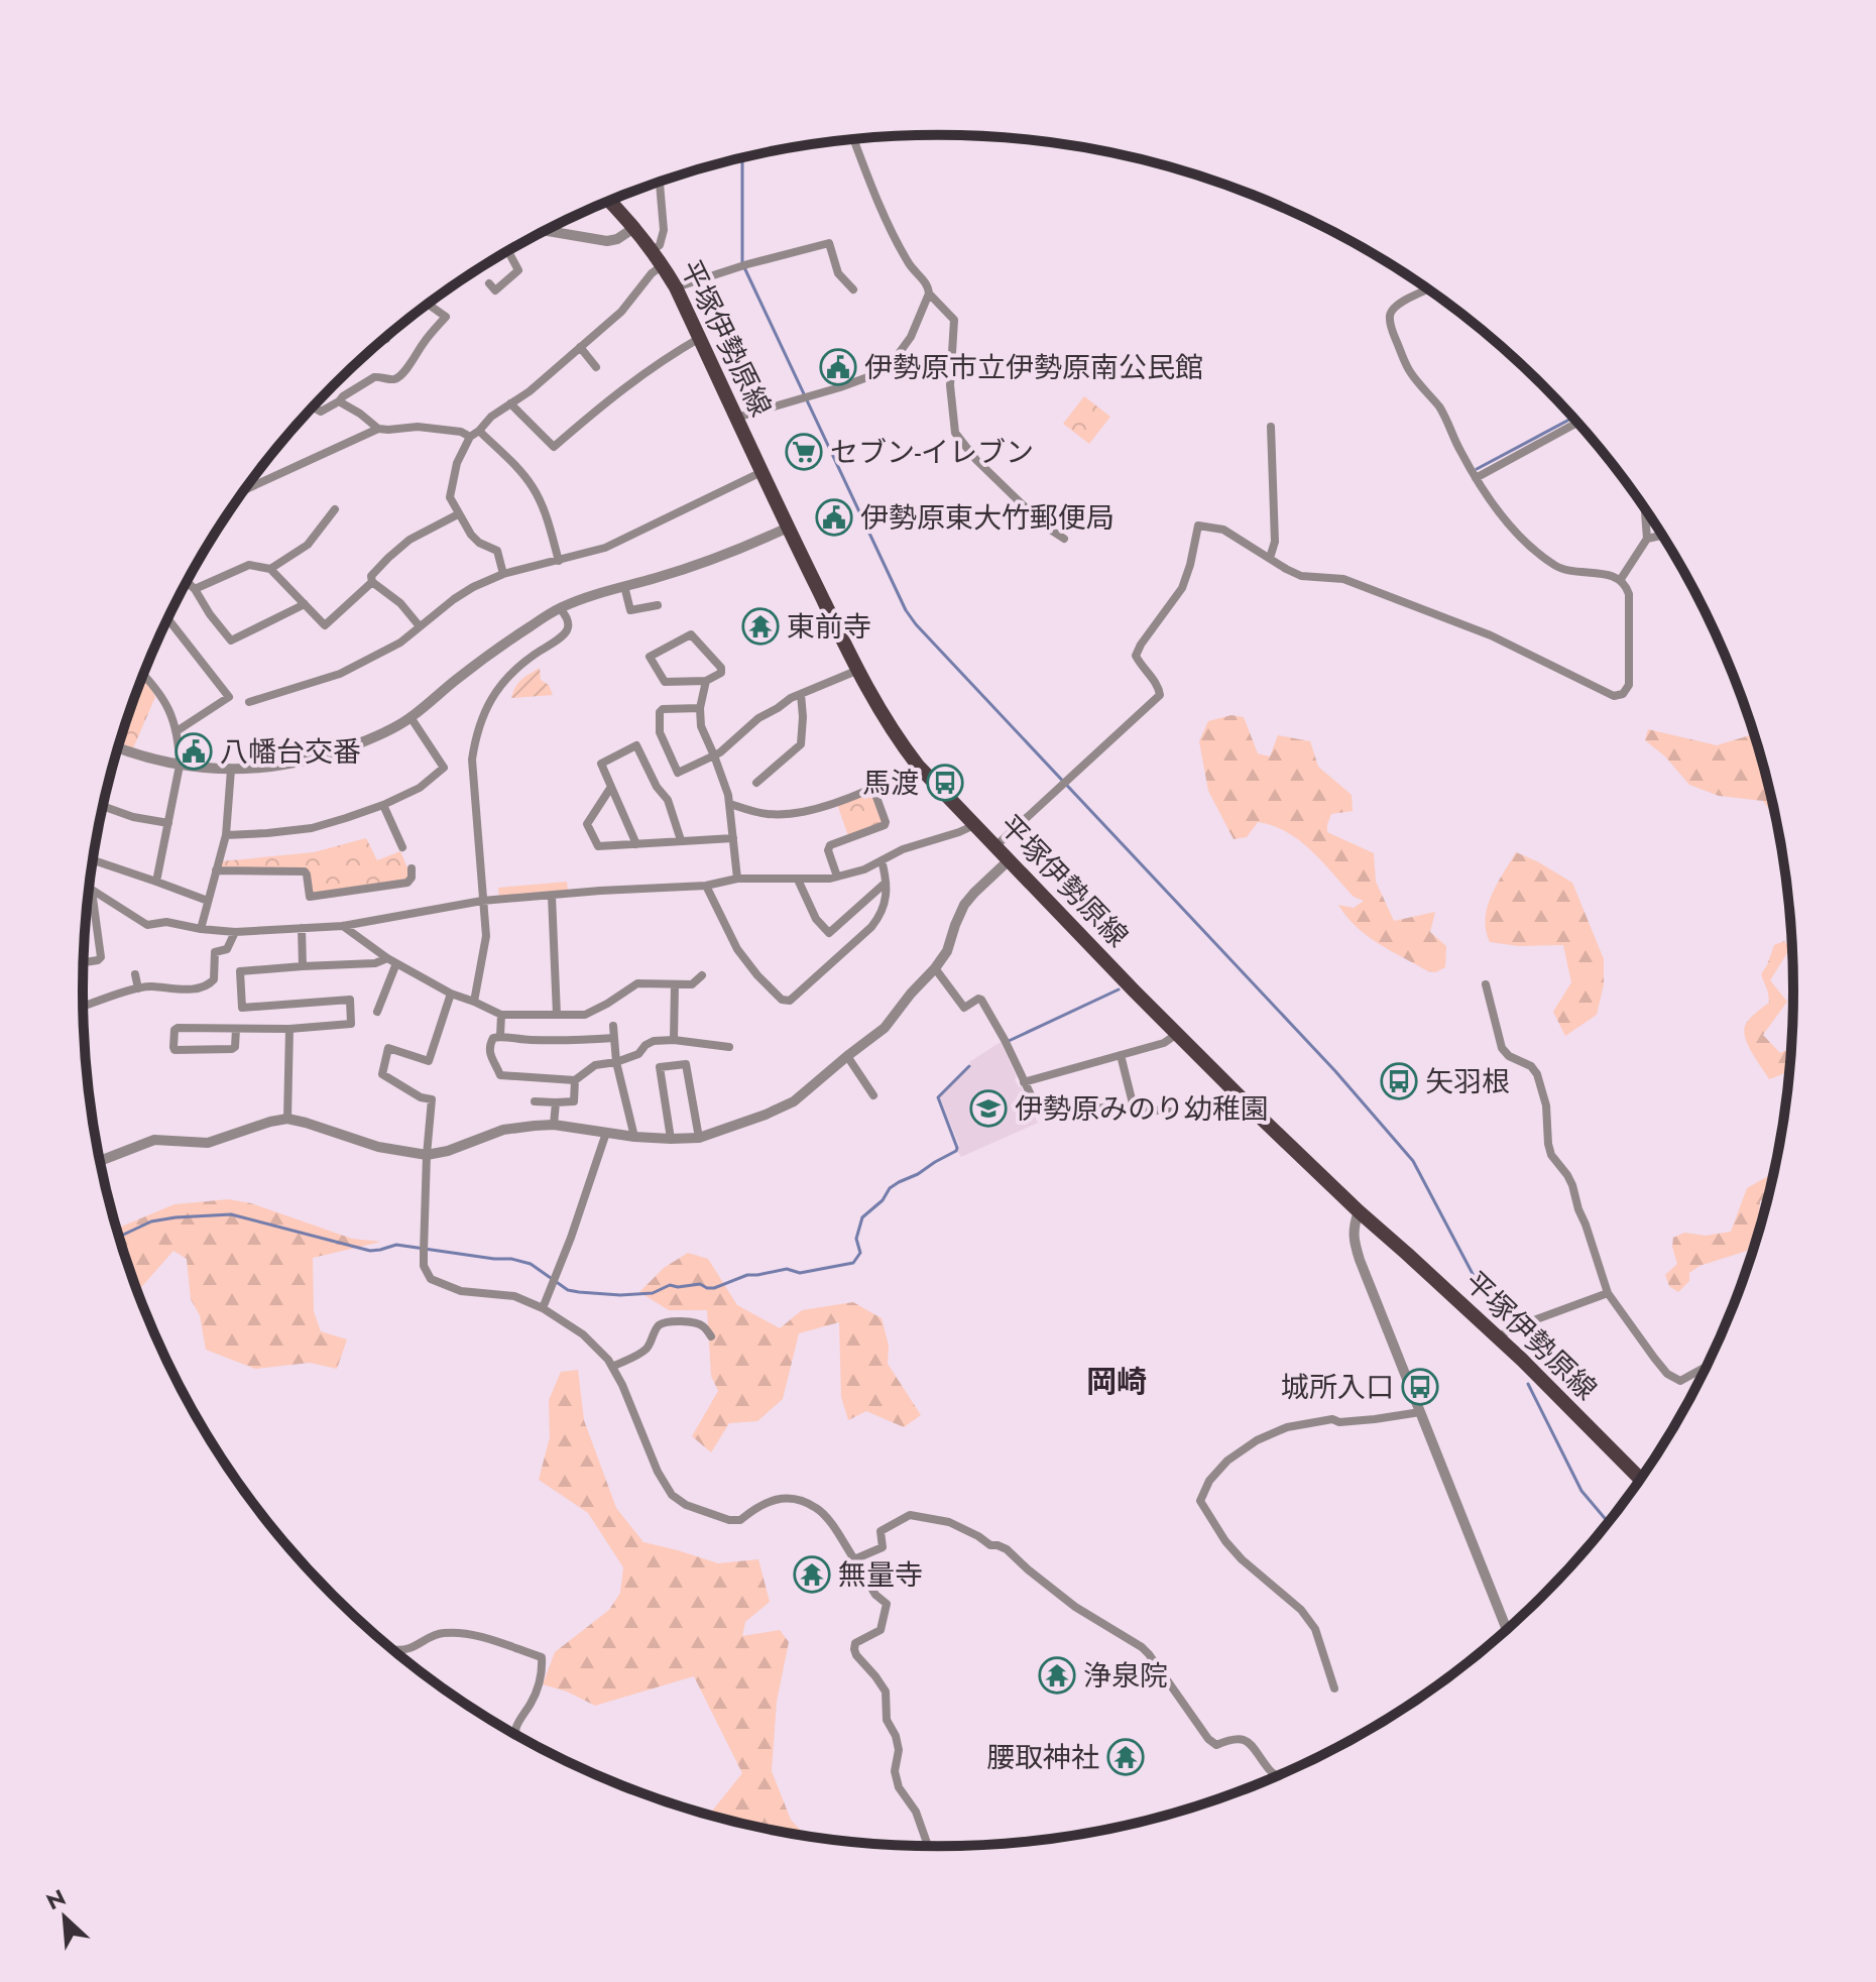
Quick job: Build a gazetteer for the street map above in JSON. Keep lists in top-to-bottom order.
{
  "streets": {
    "main road": ["平塚伊勢原線"]
  },
  "districts": ["岡崎"],
  "places": {
    "public building": ["伊勢原市立伊勢原南公民館", "伊勢原東大竹郵便局", "八幡台交番"],
    "supermarket": ["セブン-イレブン"],
    "temple": [
      "東前寺",
      "無量寺",
      "浄泉院",
      "腰取神社"
    ],
    "bus stop": ["馬渡", "矢羽根", "城所入口"],
    "school or university": ["伊勢原みのり幼稚園"]
  },
  "north": "top left"
}
